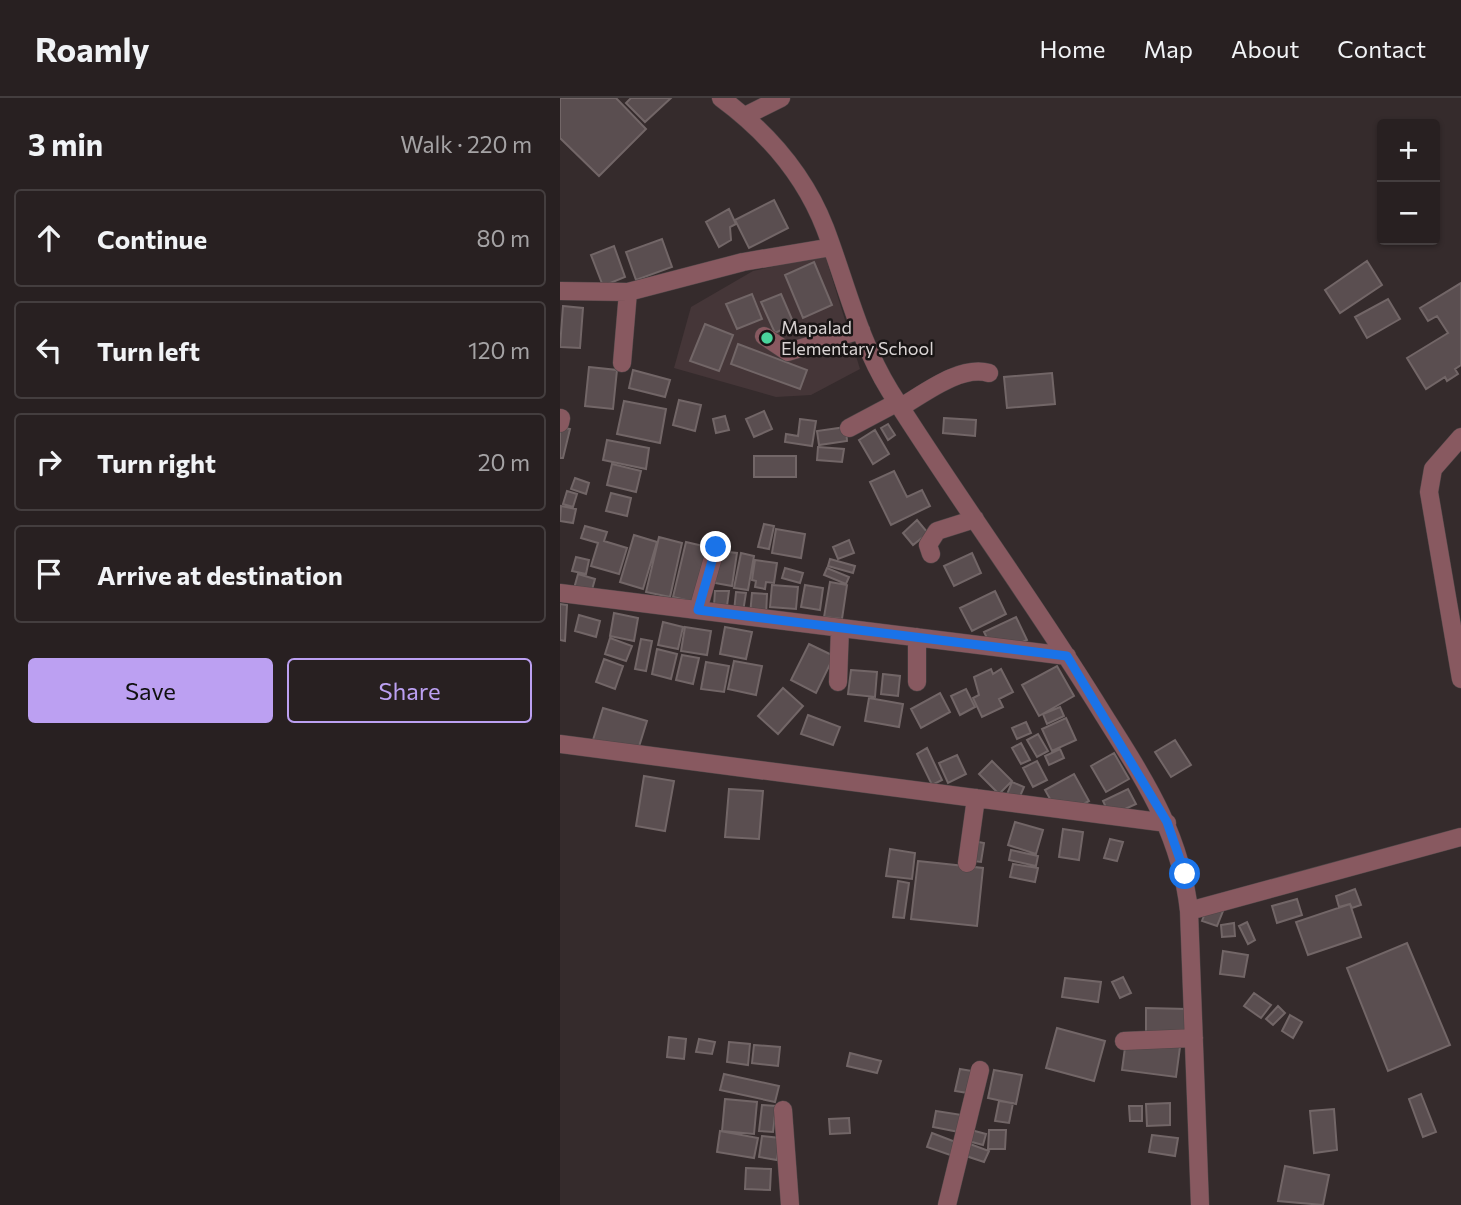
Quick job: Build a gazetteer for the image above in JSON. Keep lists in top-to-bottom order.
{
  "places": ["Mapalad Elementary School"],
  "page": {
    "header": "Roamly",
    "nav": [
      "Home",
      "Map",
      "About",
      "Contact"
    ],
    "heading": ["3 min", "Walk · 220 m"],
    "map_buttons": ["+", "−"],
    "list": [
      ["Continue", "80 m"],
      ["Turn left", "120 m"],
      ["Turn right", "20 m"],
      "Arrive at destination"
    ],
    "buttons": ["Save", "Share"]
  }
}
